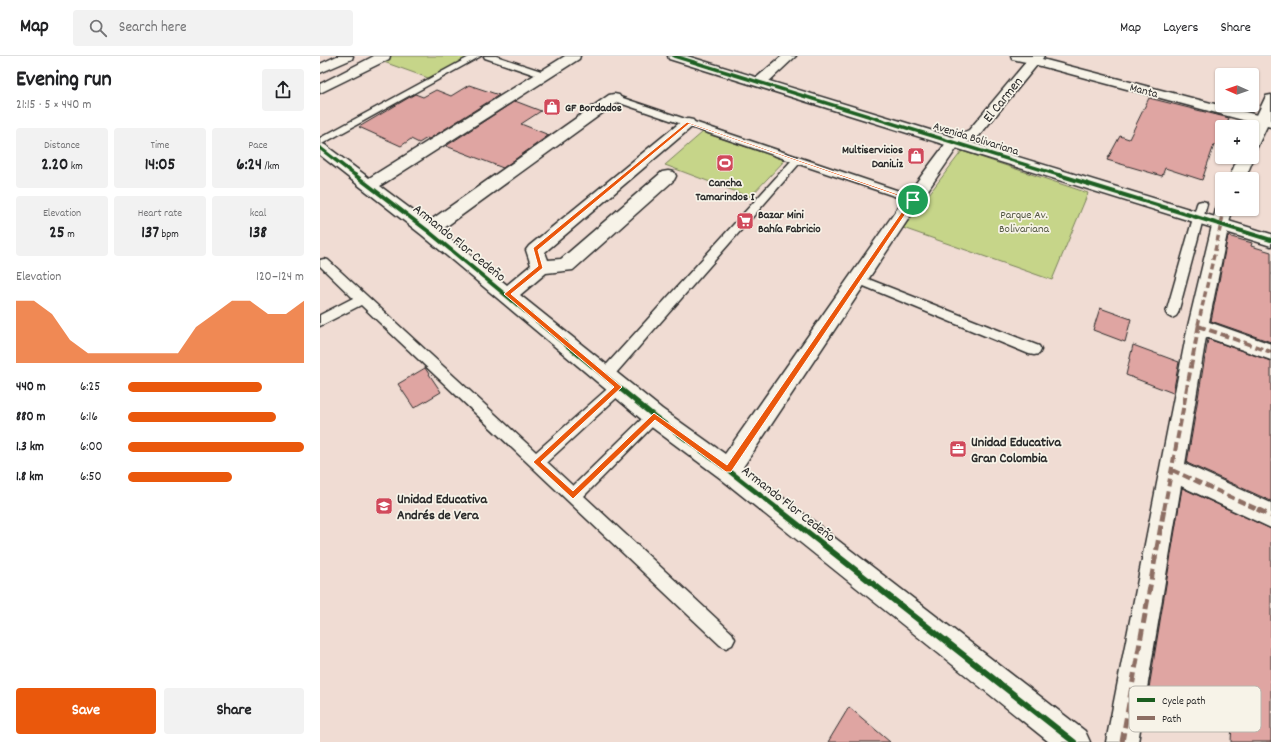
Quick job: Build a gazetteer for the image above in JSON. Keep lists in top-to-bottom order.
{
  "streets": {
    "street": [
      "Manta",
      "El Carmen",
      "Avenida Bolivariana",
      "Armando Flor Cedeño"
    ]
  },
  "crossings": [
    ["Manta", "El Carmen"],
    ["El Carmen", "Avenida Bolivariana"]
  ],
  "parks": ["Parque Av. Bolivariana"],
  "places": {
    "shop": ["GF Bordados", "Multiservicios DaniLiz"],
    "sports": ["Cancha Tamarindos I"],
    "supermarket": ["Bazar Mini Bahía Fabricio"],
    "office": ["Unidad Educativa Gran Colombia"],
    "school or university": ["Unidad Educativa Andrés de Vera"]
  },
  "legend": ["Cycle path", "Path"],
  "north": "left",
  "page": {
    "header": "Map",
    "search": "Search here",
    "nav": ["Map", "Layers", "Share"],
    "heading": ["Evening run", "21:15 · 5 × 440 m"],
    "map_buttons": ["+", "−"],
    "stats": [
      ["Distance", "2.20 km"],
      ["Time", "14:05"],
      ["Pace", "6:24 /km"],
      ["Elevation", "25 m"],
      ["Heart rate", "137 bpm"],
      ["kcal", "138"]
    ],
    "chart": ["Elevation", "120–124 m"],
    "list": [
      {
        "name": "440 m",
        "note": "6:25"
      },
      {
        "name": "880 m",
        "note": "6:16"
      },
      {
        "name": "1.3 km",
        "note": "6:00"
      },
      {
        "name": "1.8 km",
        "note": "6:50"
      }
    ],
    "buttons": ["Save", "Share"]
  }
}
